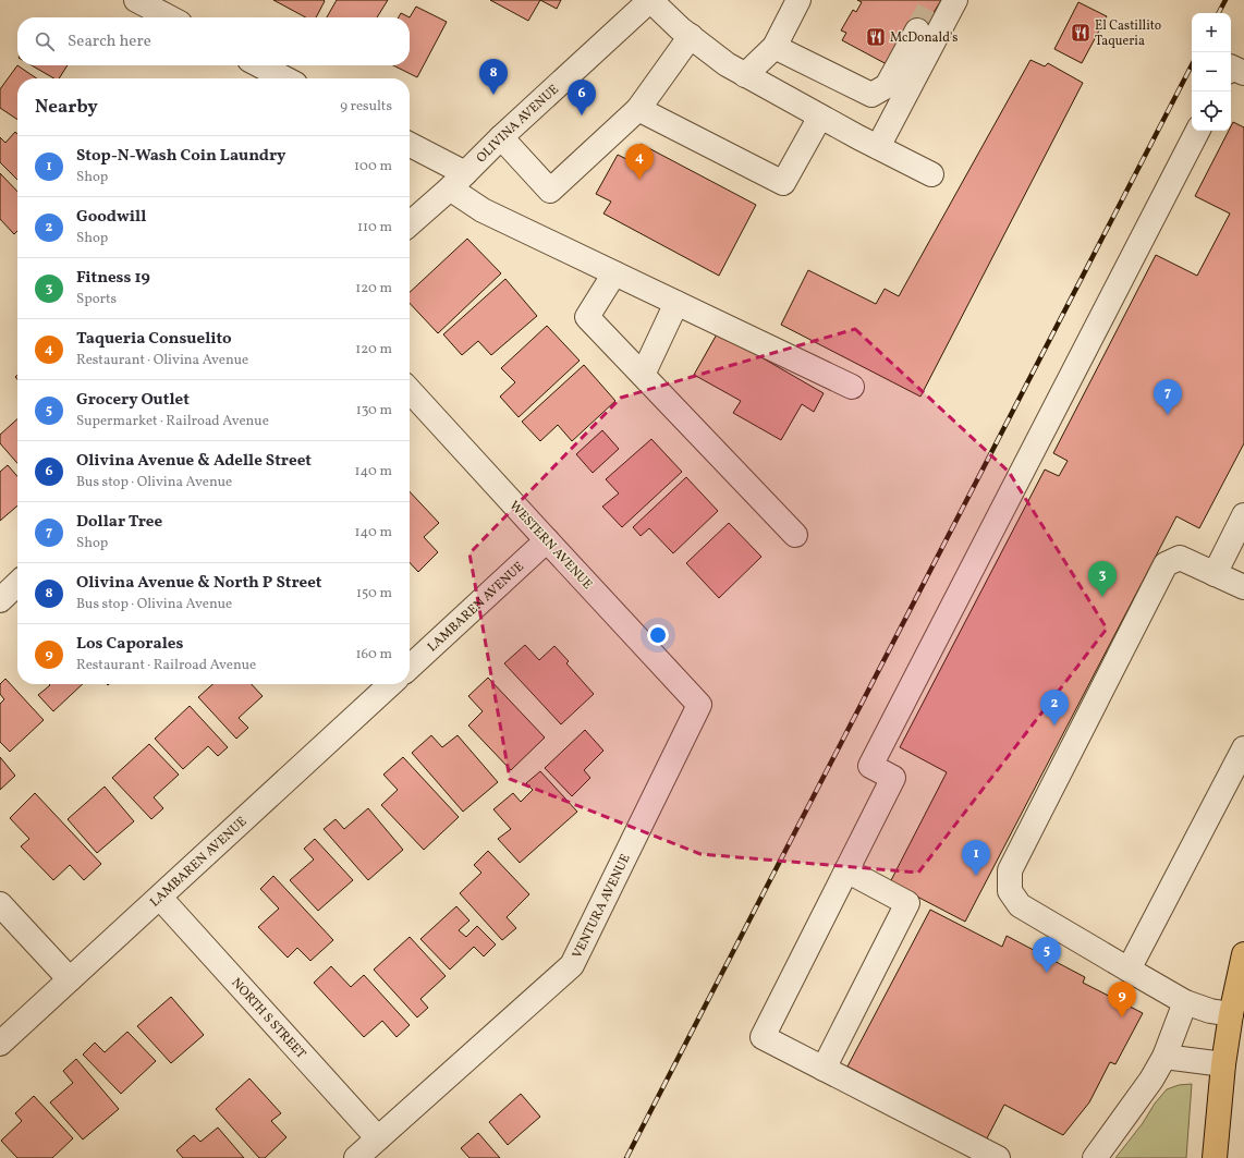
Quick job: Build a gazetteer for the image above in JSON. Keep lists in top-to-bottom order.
{
  "streets": {
    "street": [
      "OLIVINA AVENUE",
      "WESTERN AVENUE",
      "LAMBAREN AVENUE",
      "VENTURA AVENUE",
      "NORTH S STREET"
    ]
  },
  "crossings": [
    ["WESTERN AVENUE", "LAMBAREN AVENUE"],
    ["WESTERN AVENUE", "VENTURA AVENUE"],
    ["LAMBAREN AVENUE", "NORTH S STREET"],
    ["VENTURA AVENUE", "NORTH S STREET"]
  ],
  "places": {
    "restaurant": ["El Castillito Taqueria", "McDonald's"]
  },
  "page": {
    "map_buttons": ["+", "−"],
    "search": "Search here",
    "pins": [
      "8",
      "6",
      "4",
      "7",
      "3",
      "2",
      "1",
      "5",
      "9"
    ],
    "heading": ["Nearby", "9 results"],
    "list": [
      {
        "mark": "1",
        "name": "Stop-N-Wash Coin Laundry",
        "note": "Shop",
        "value": "100 m"
      },
      {
        "mark": "2",
        "name": "Goodwill",
        "note": "Shop",
        "value": "110 m"
      },
      {
        "mark": "3",
        "name": "Fitness 19",
        "note": "Sports",
        "value": "120 m"
      },
      {
        "mark": "4",
        "name": "Taqueria Consuelito",
        "note": "Restaurant · Olivina Avenue",
        "value": "120 m"
      },
      {
        "mark": "5",
        "name": "Grocery Outlet",
        "note": "Supermarket · Railroad Avenue",
        "value": "130 m"
      },
      {
        "mark": "6",
        "name": "Olivina Avenue & Adelle Street",
        "note": "Bus stop · Olivina Avenue",
        "value": "140 m"
      },
      {
        "mark": "7",
        "name": "Dollar Tree",
        "note": "Shop",
        "value": "140 m"
      },
      {
        "mark": "8",
        "name": "Olivina Avenue & North P Street",
        "note": "Bus stop · Olivina Avenue",
        "value": "150 m"
      },
      {
        "mark": "9",
        "name": "Los Caporales",
        "note": "Restaurant · Railroad Avenue",
        "value": "160 m"
      }
    ]
  }
}
